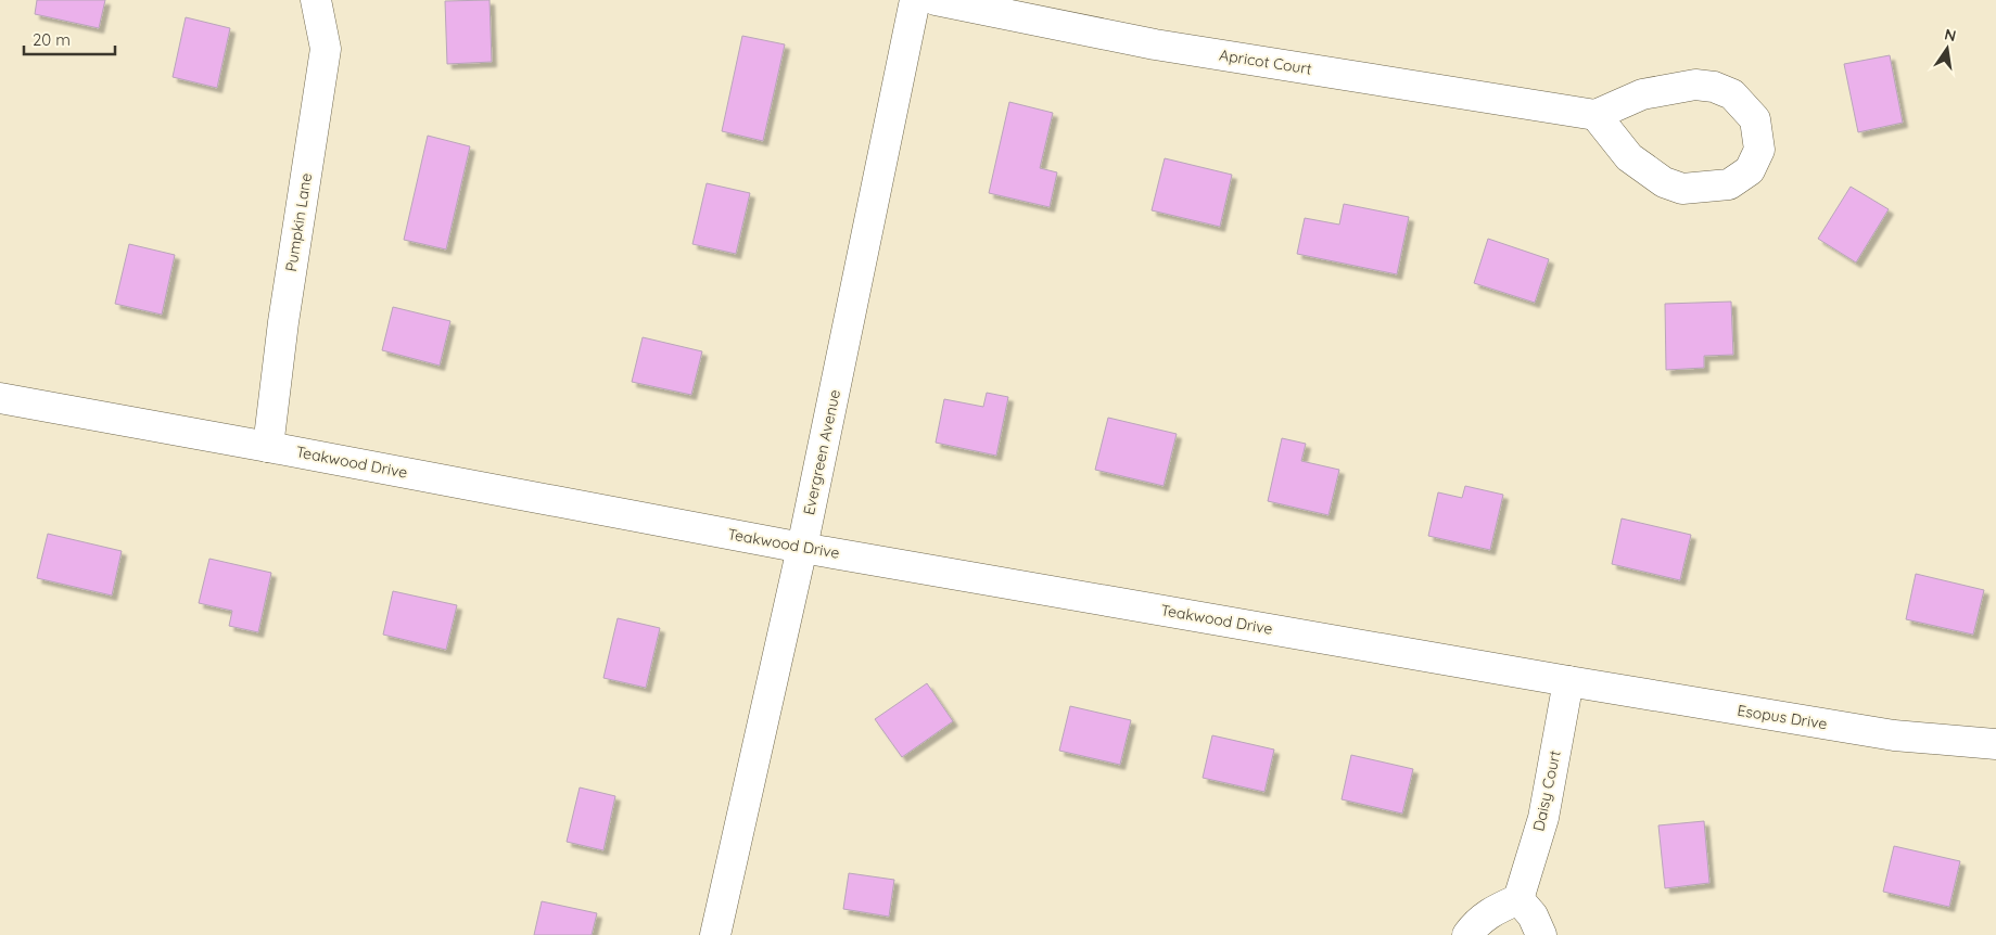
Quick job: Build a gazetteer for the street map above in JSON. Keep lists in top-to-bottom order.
{
  "streets": {
    "street": [
      "Apricot Court",
      "Pumpkin Lane",
      "Evergreen Avenue",
      "Teakwood Drive",
      "Esopus Drive",
      "Daisy Court"
    ]
  },
  "crossings": [
    ["Pumpkin Lane", "Teakwood Drive"],
    ["Evergreen Avenue", "Teakwood Drive"],
    ["Teakwood Drive", "Esopus Drive"],
    ["Teakwood Drive", "Daisy Court"],
    ["Esopus Drive", "Daisy Court"]
  ],
  "scale_bar": "20 m",
  "north": "top"
}
